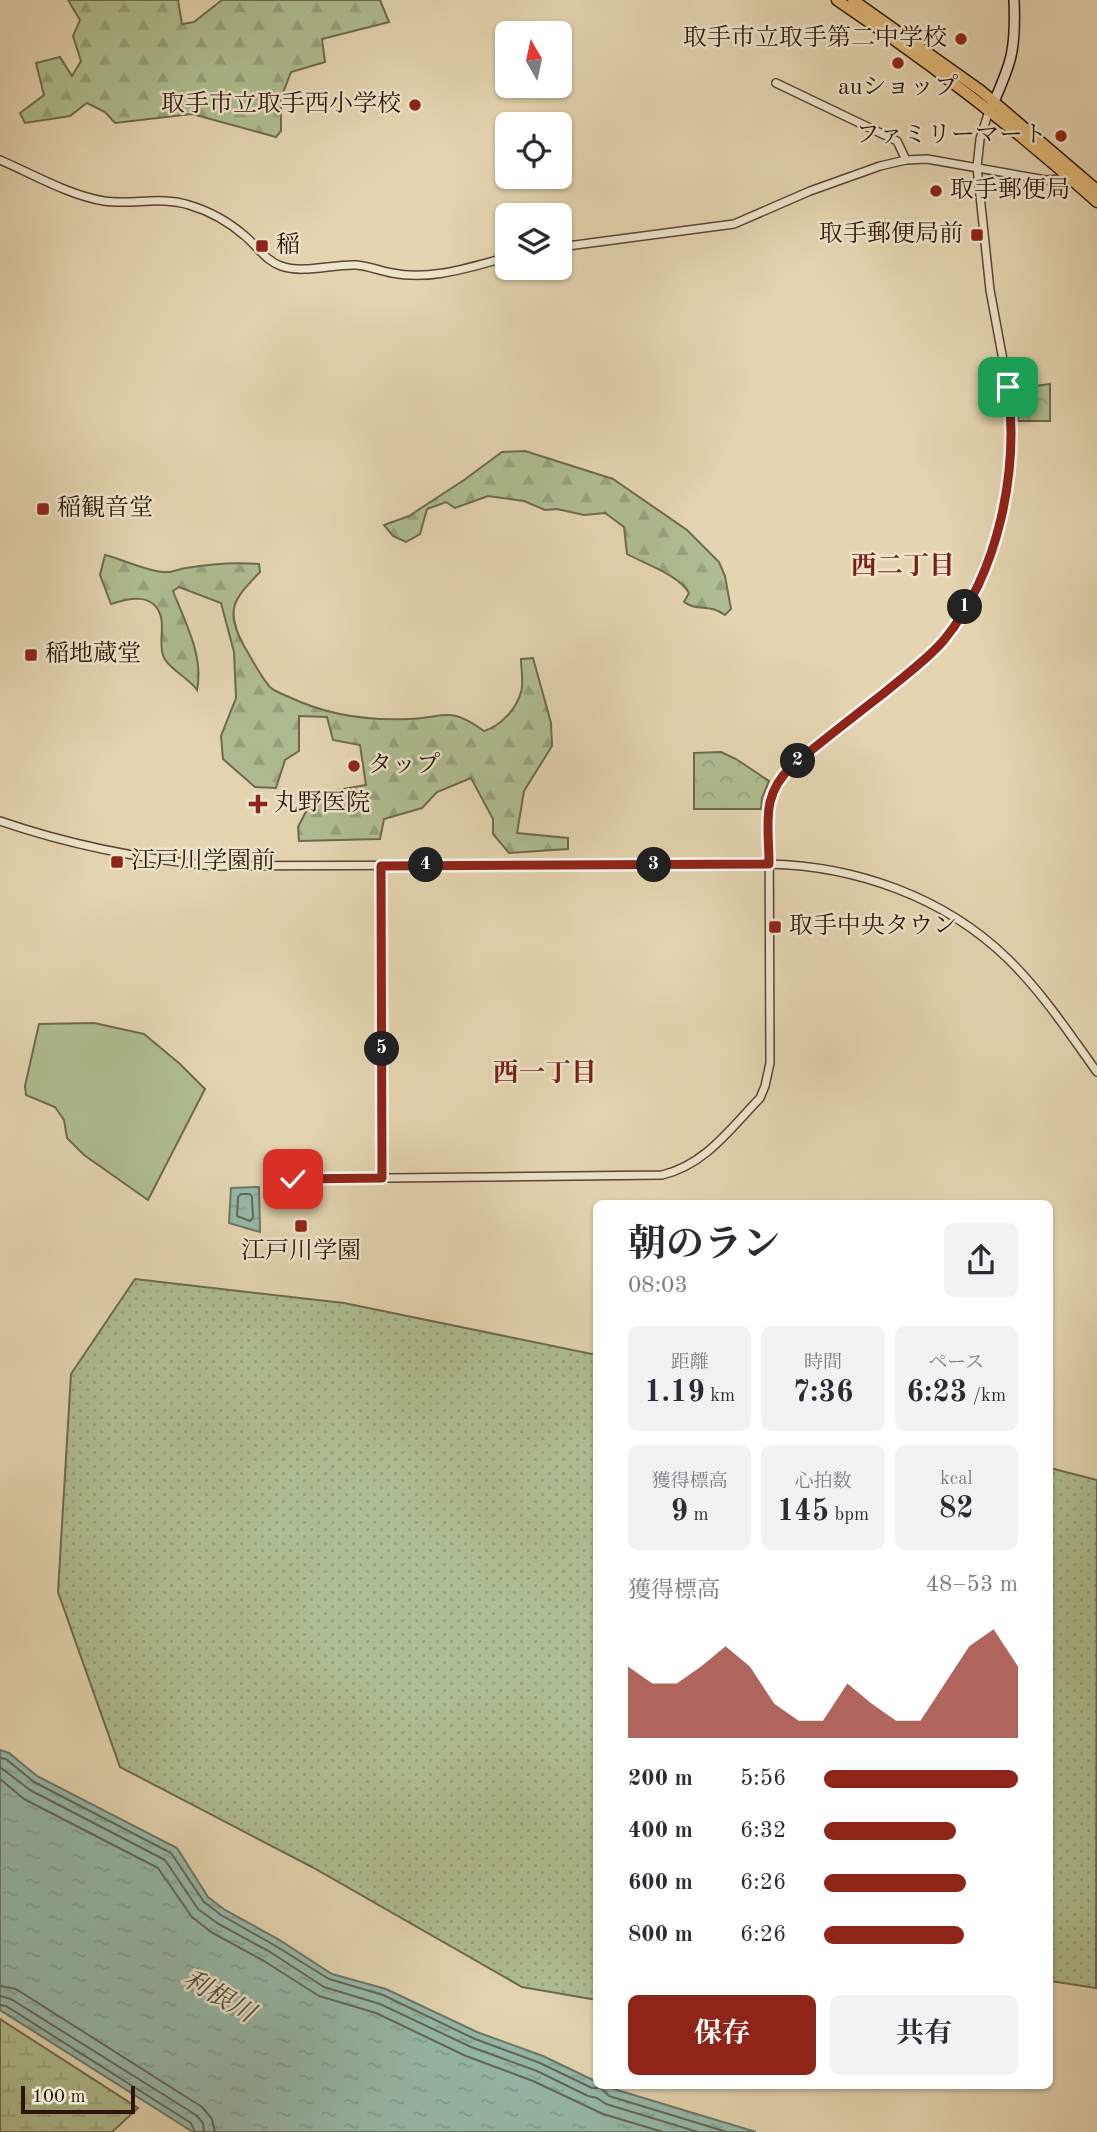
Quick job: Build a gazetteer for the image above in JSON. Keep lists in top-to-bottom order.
{
  "districts": ["西二丁目", "西一丁目"],
  "water": ["利根川"],
  "places": {
    "other": [
      "取手市立取手第二中学校",
      "auショップ",
      "取手市立取手西小学校",
      "ファミリーマート",
      "取手郵便局",
      "タップ"
    ],
    "transit": [
      "取手郵便局前",
      "稲",
      "稲観音堂",
      "稲地蔵堂",
      "江戸川学園前",
      "取手中央タウン",
      "江戸川学園"
    ],
    "health": ["丸野医院"]
  },
  "scale_bar": "100 m",
  "north": "top",
  "page": {
    "pins": [
      "1",
      "2",
      "3",
      "4",
      "5"
    ],
    "heading": ["朝のラン", "08:03"],
    "stats": [
      ["距離", "1.19 km"],
      ["時間", "7:36"],
      ["ペース", "6:23 /km"],
      ["獲得標高", "9 m"],
      ["心拍数", "145 bpm"],
      ["kcal", "82"]
    ],
    "chart": ["獲得標高", "48–53 m"],
    "list": [
      {
        "name": "200 m",
        "note": "5:56"
      },
      {
        "name": "400 m",
        "note": "6:32"
      },
      {
        "name": "600 m",
        "note": "6:26"
      },
      {
        "name": "800 m",
        "note": "6:26"
      }
    ],
    "buttons": ["保存", "共有"],
    "scale": "100 m"
  }
}
